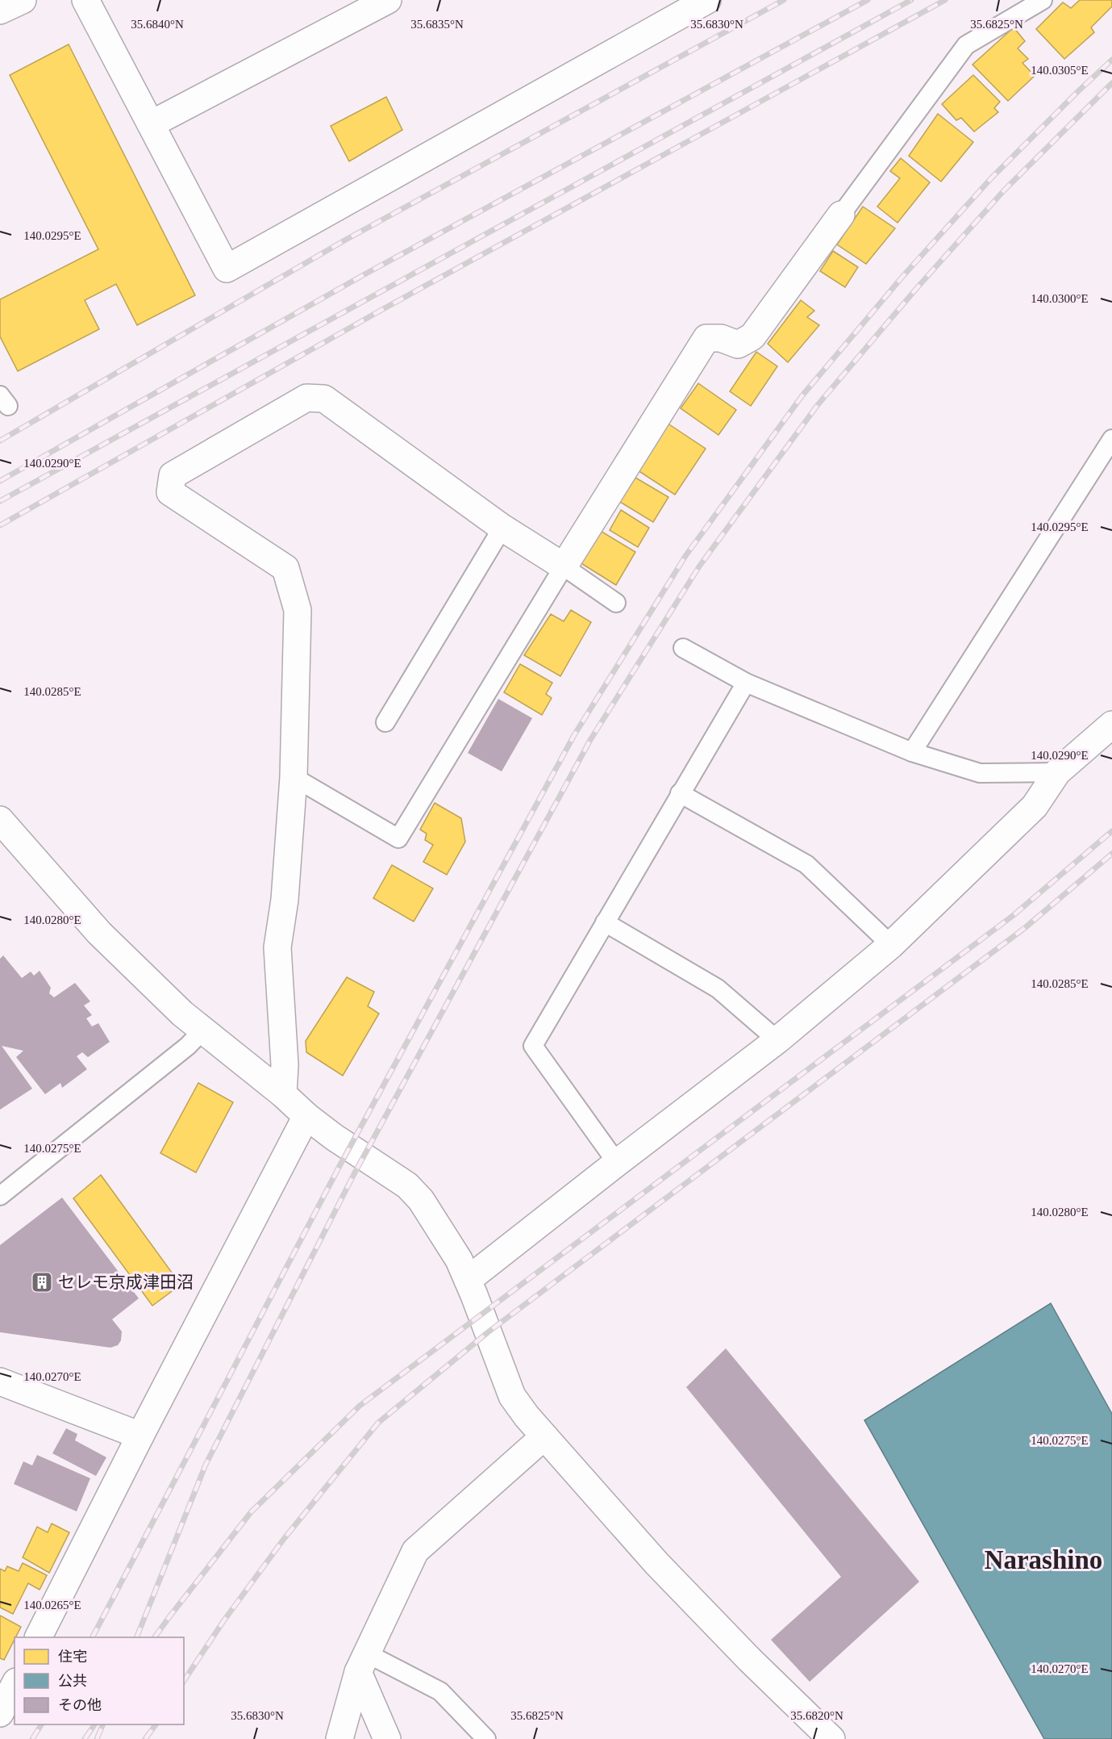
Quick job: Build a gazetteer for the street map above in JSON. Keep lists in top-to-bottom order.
{
  "districts": ["Narashino"],
  "places": {
    "building": ["セレモ京成津田沼"]
  },
  "legend": ["住宅", "公共", "その他"],
  "coordinates": [
    "35.6840°N",
    "35.6835°N",
    "35.6830°N",
    "35.6825°N",
    "140.0305°E",
    "140.0295°E",
    "140.0300°E",
    "140.0290°E",
    "140.0285°E",
    "140.0280°E",
    "140.0275°E",
    "140.0270°E",
    "140.0265°E",
    "35.6820°N"
  ]
}
